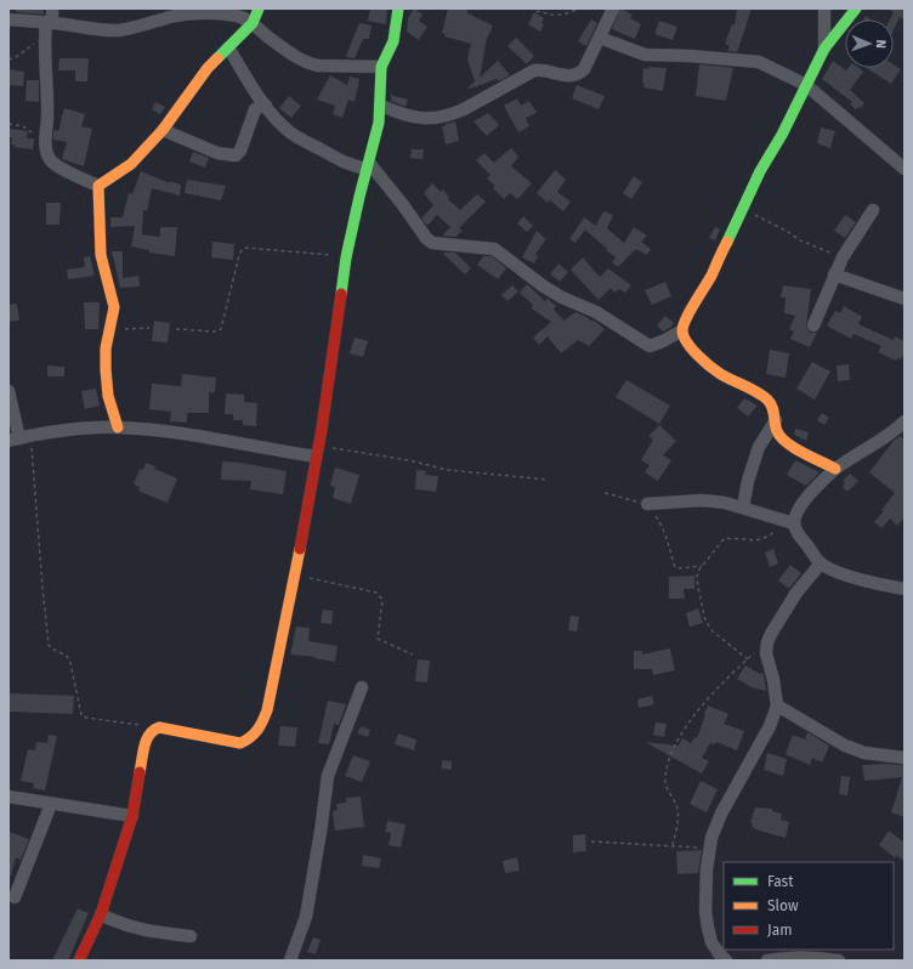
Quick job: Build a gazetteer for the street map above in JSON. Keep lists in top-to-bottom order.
{
  "legend": ["Fast", "Slow", "Jam"],
  "north": "right"
}
